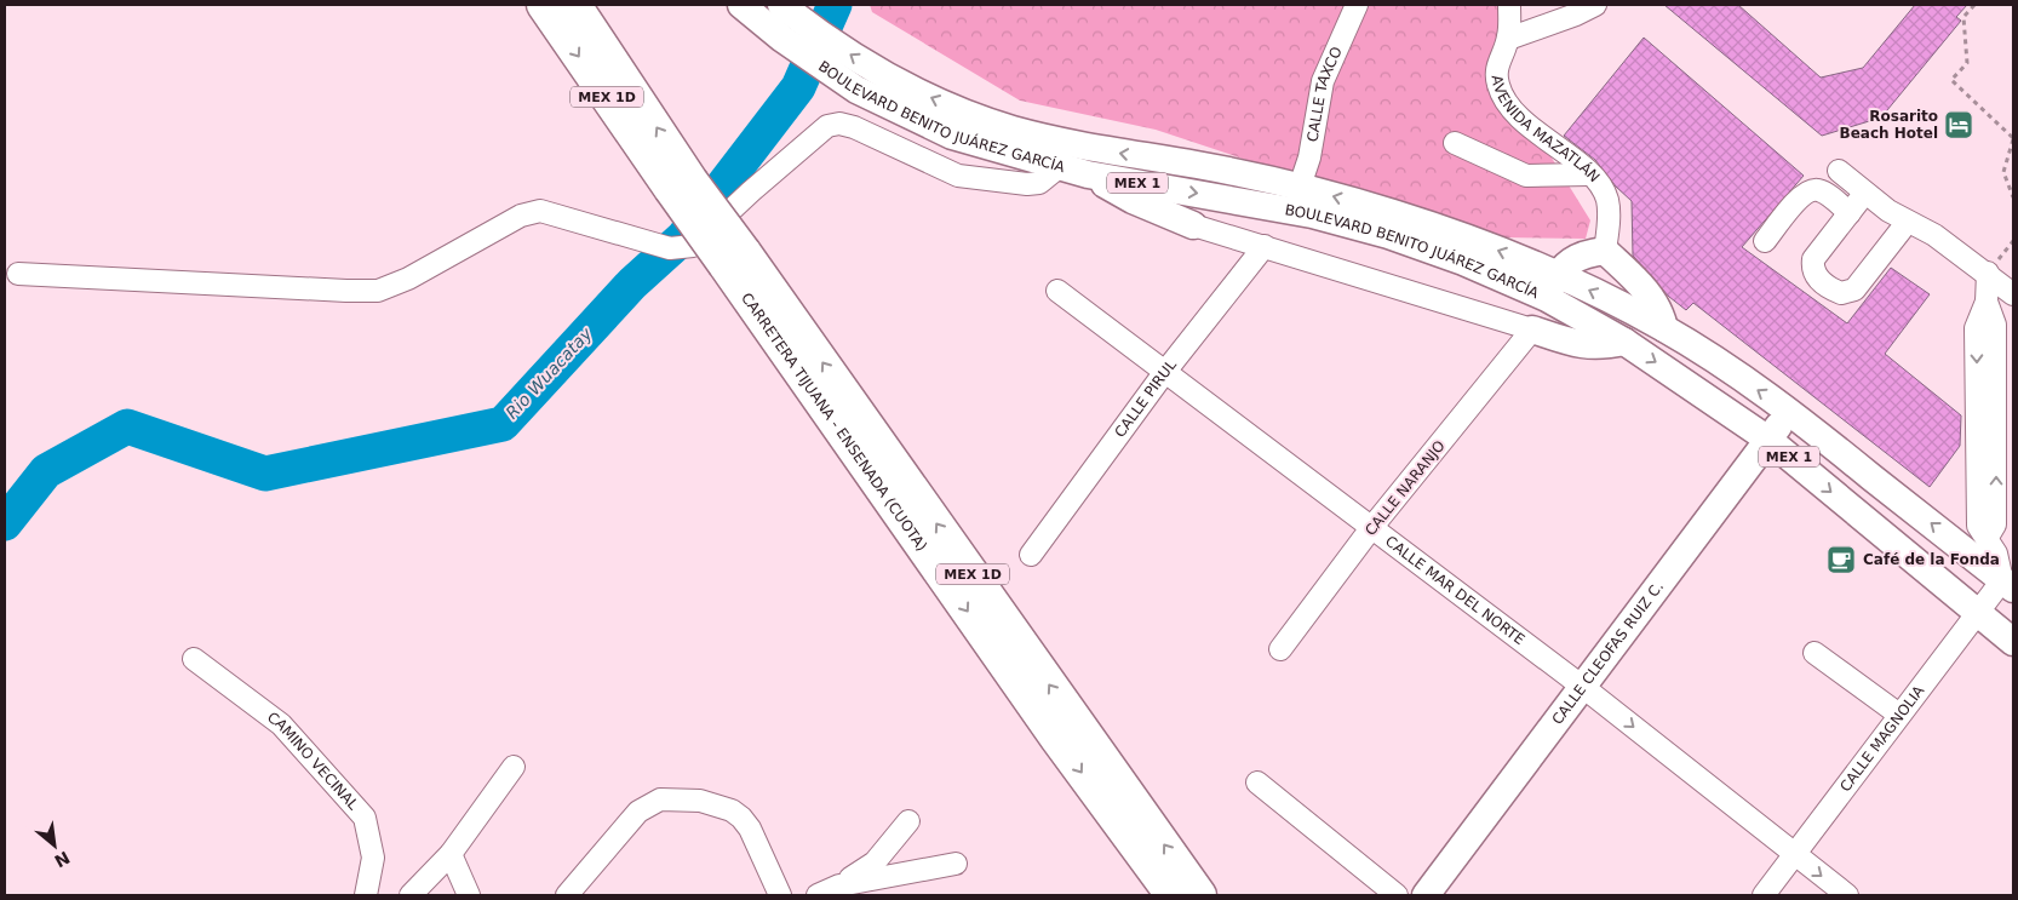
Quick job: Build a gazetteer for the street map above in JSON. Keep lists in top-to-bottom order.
{
  "streets": {
    "highway": ["MEX 1D", "CARRETERA TIJUANA - ENSENADA (CUOTA)"],
    "main road": ["BOULEVARD BENITO JUÁREZ GARCÍA", "MEX 1", "CALLE CLEOFAS RUIZ C."],
    "street": [
      "CALLE TAXCO",
      "AVENIDA MAZATLÁN",
      "CALLE PIRUL",
      "CALLE NARANJO",
      "CALLE MAR DEL NORTE",
      "CALLE MAGNOLIA",
      "CAMINO VECINAL"
    ]
  },
  "crossings": [
    ["CALLE TAXCO", "BOULEVARD BENITO JUÁREZ GARCÍA"],
    ["BOULEVARD BENITO JUÁREZ GARCÍA", "CALLE CLEOFAS RUIZ C."],
    ["BOULEVARD BENITO JUÁREZ GARCÍA", "CALLE MAGNOLIA"],
    ["CALLE PIRUL", "CALLE MAR DEL NORTE"],
    ["CALLE NARANJO", "CALLE MAR DEL NORTE"],
    ["CALLE MAR DEL NORTE", "CALLE CLEOFAS RUIZ C."],
    ["CALLE MAR DEL NORTE", "CALLE MAGNOLIA"]
  ],
  "water": ["Rio Wuacatay"],
  "places": {
    "hotel": ["Rosarito Beach Hotel"],
    "cafe": ["Café de la Fonda"]
  },
  "north": "bottom right"
}
